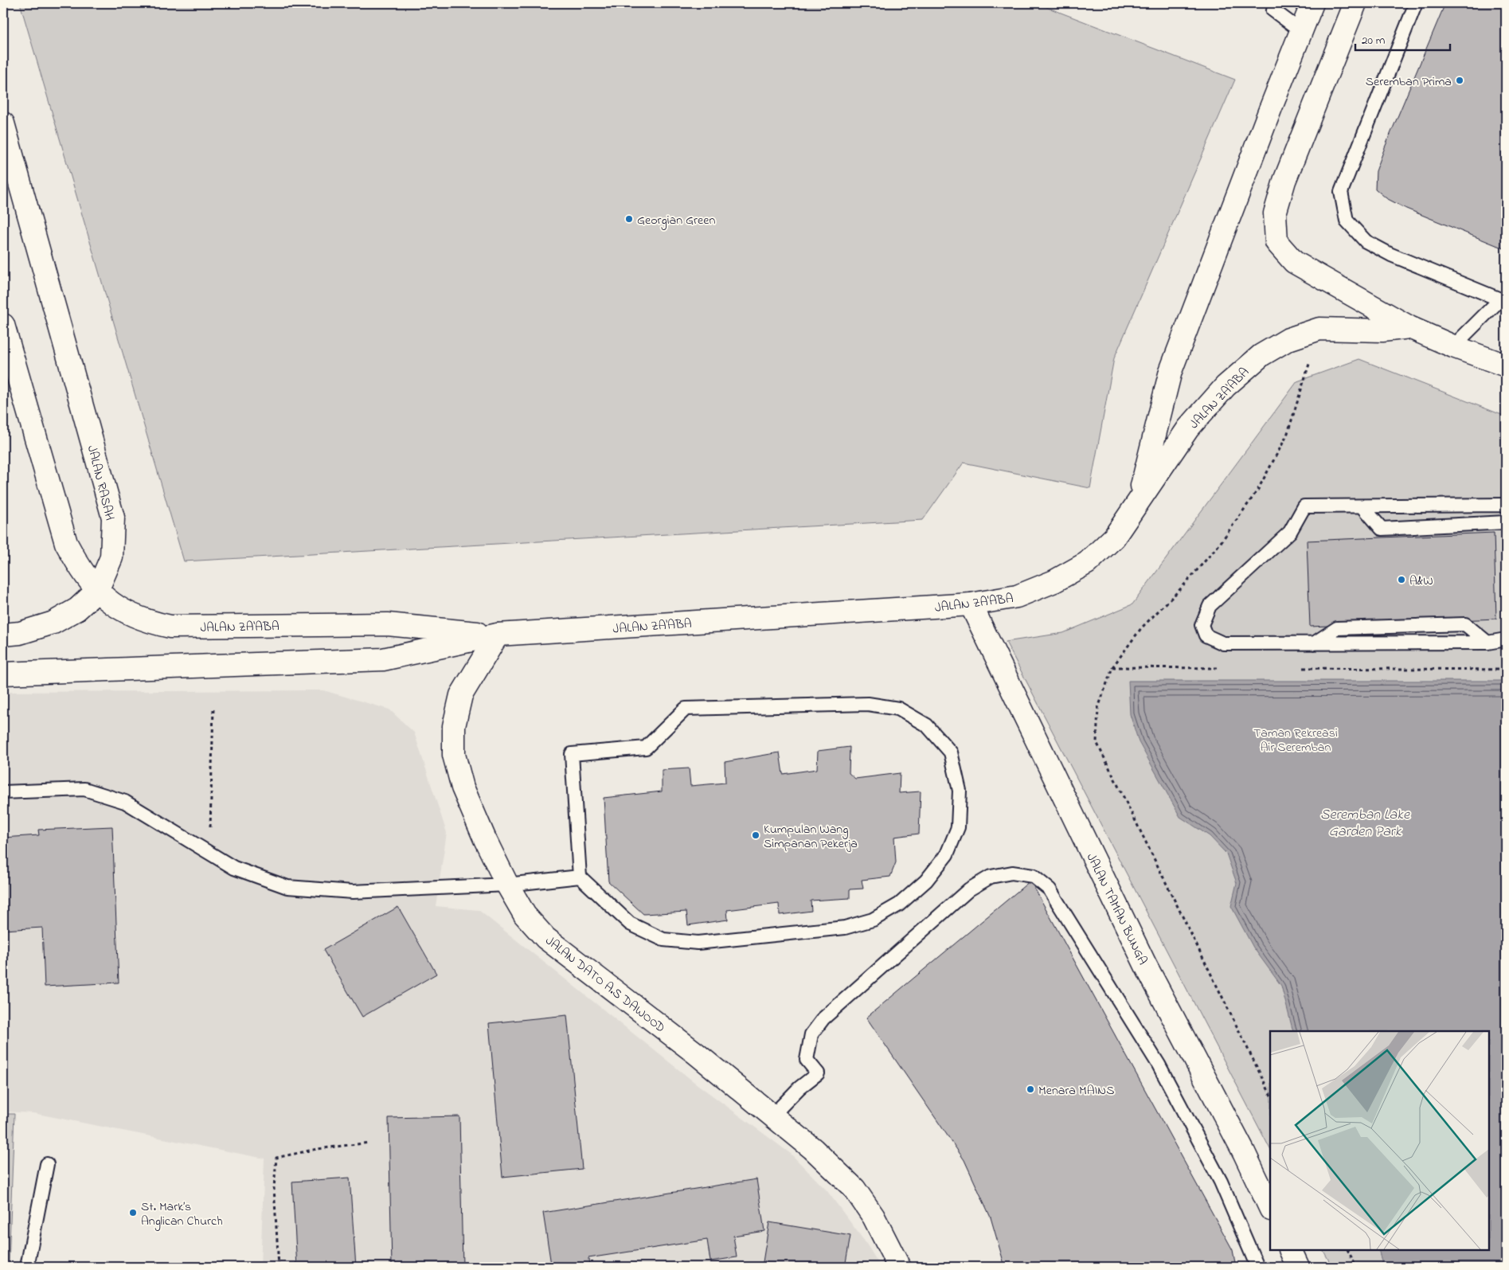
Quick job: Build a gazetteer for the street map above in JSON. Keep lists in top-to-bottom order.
{
  "streets": {
    "main road": [
      "JALAN ZA'ABA",
      "JALAN RASAH",
      "JALAN TAMAN BUNGA",
      "JALAN DATO A.S DAWOOD"
    ]
  },
  "crossings": [
    ["JALAN ZA'ABA", "JALAN RASAH"],
    ["JALAN ZA'ABA", "JALAN TAMAN BUNGA"],
    ["JALAN ZA'ABA", "JALAN DATO A.S DAWOOD"]
  ],
  "water": ["Seremban Lake Garden Park"],
  "parks": ["Taman Rekreasi Air Seremban"],
  "places": [
    "Seremban Prima",
    "Georgian Green",
    "A&W",
    "Kumpulan Wang Simpanan Pekerja",
    "Menara MAINS",
    "St. Mark’s Anglican Church"
  ],
  "scale_bar": "20 m"
}
